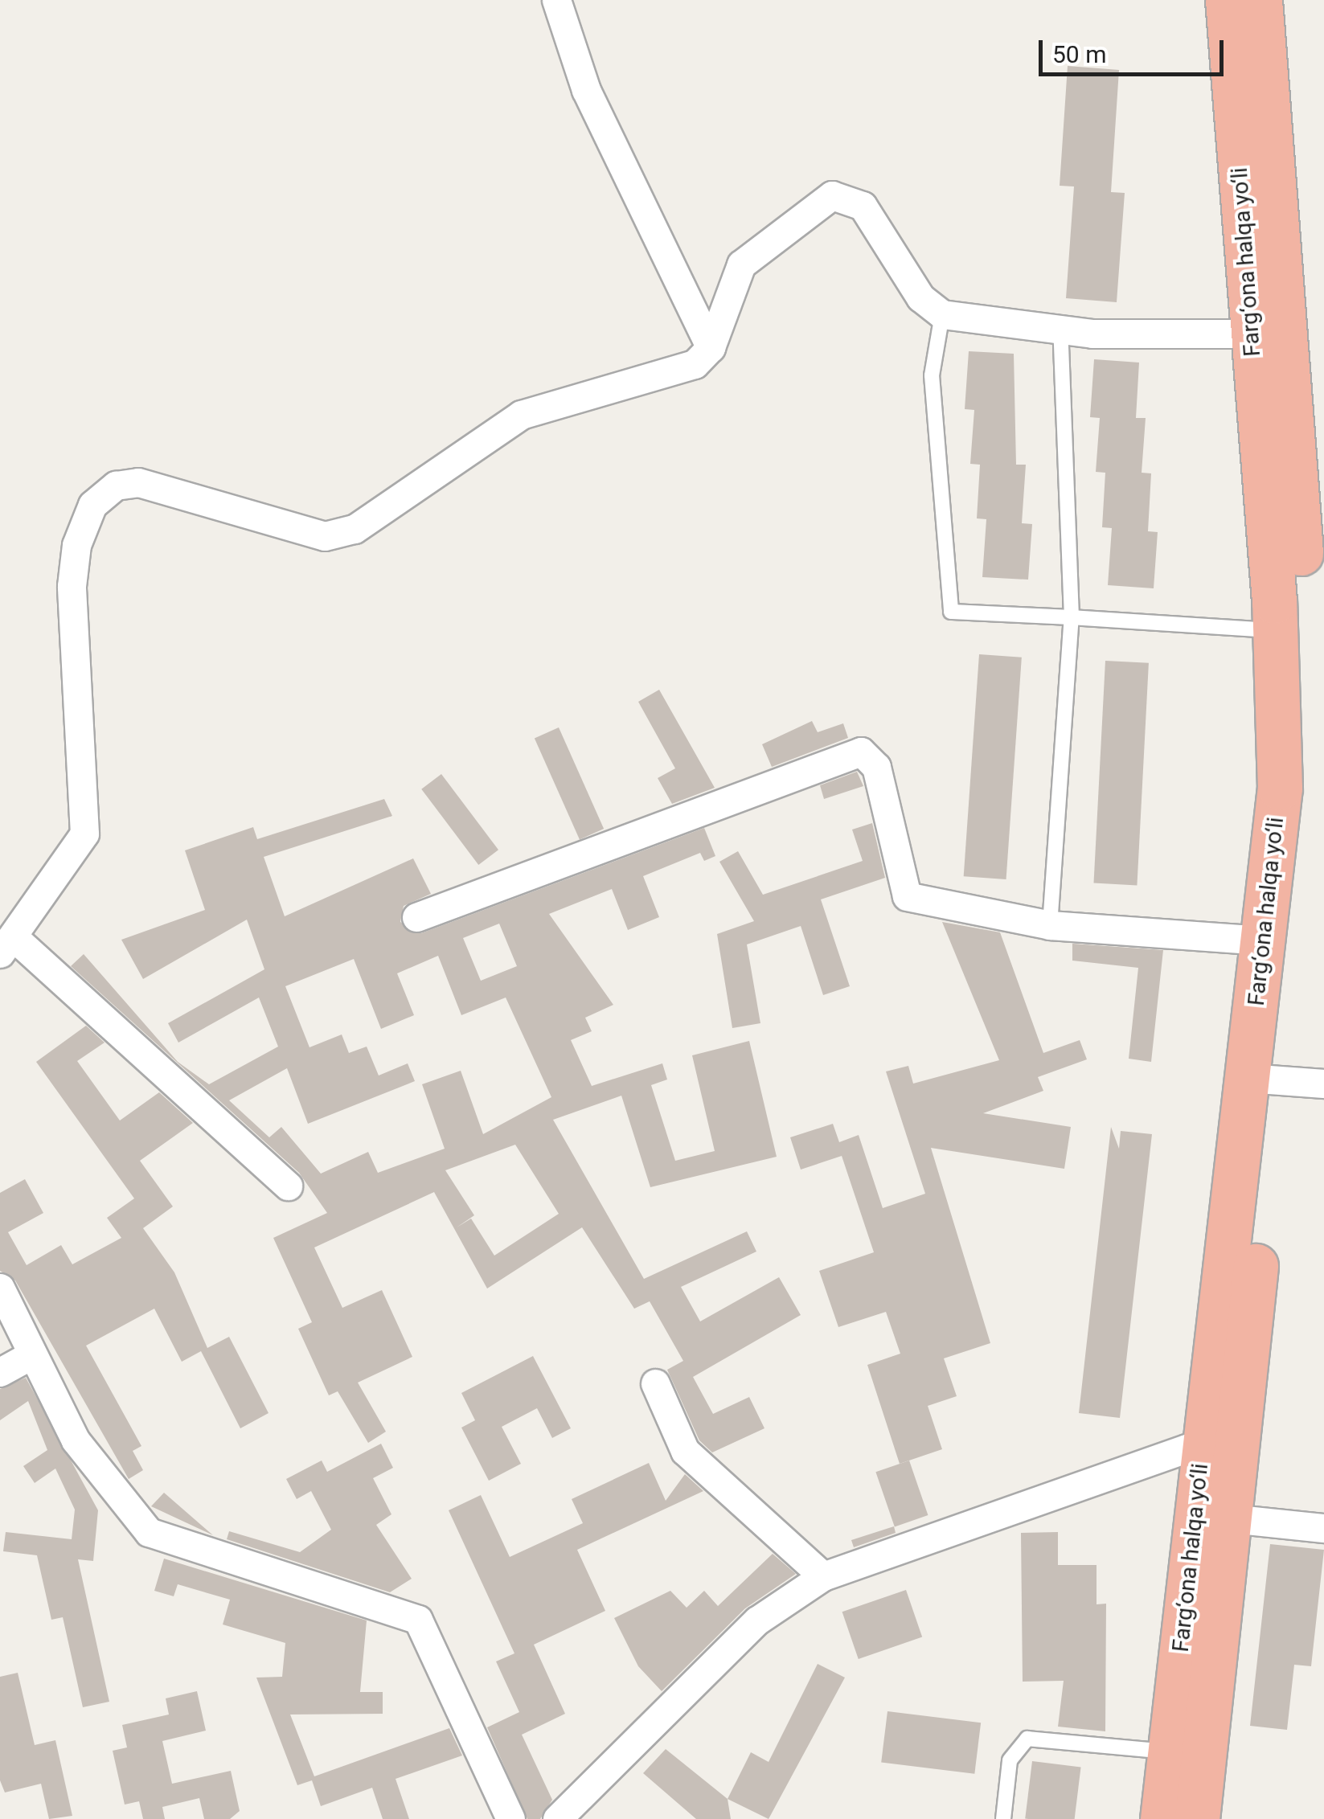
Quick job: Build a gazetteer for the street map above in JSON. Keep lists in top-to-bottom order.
{
  "streets": {
    "highway": ["Farg‘ona halqa yo‘li"]
  },
  "scale_bar": "50 m"
}
